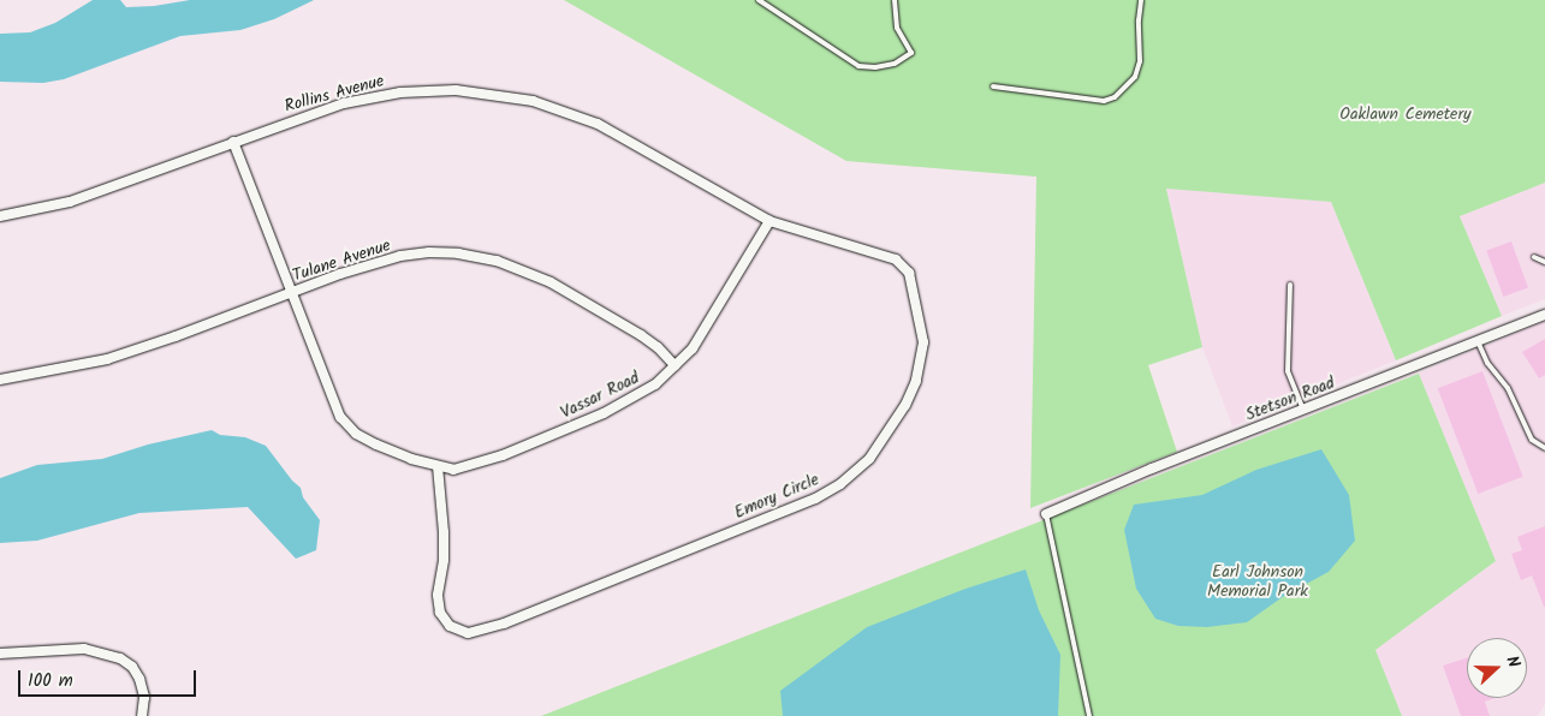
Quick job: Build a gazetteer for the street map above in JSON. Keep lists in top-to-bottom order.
{
  "streets": {
    "street": [
      "Rollins Avenue",
      "Tulane Avenue",
      "Vassar Road",
      "Stetson Road",
      "Emory Circle"
    ]
  },
  "crossings": [
    ["Rollins Avenue", "Vassar Road"],
    ["Rollins Avenue", "Emory Circle"],
    ["Tulane Avenue", "Vassar Road"],
    ["Vassar Road", "Emory Circle"]
  ],
  "parks": ["Oaklawn Cemetery", "Earl Johnson Memorial Park"],
  "scale_bar": "100 m",
  "north": "right"
}
